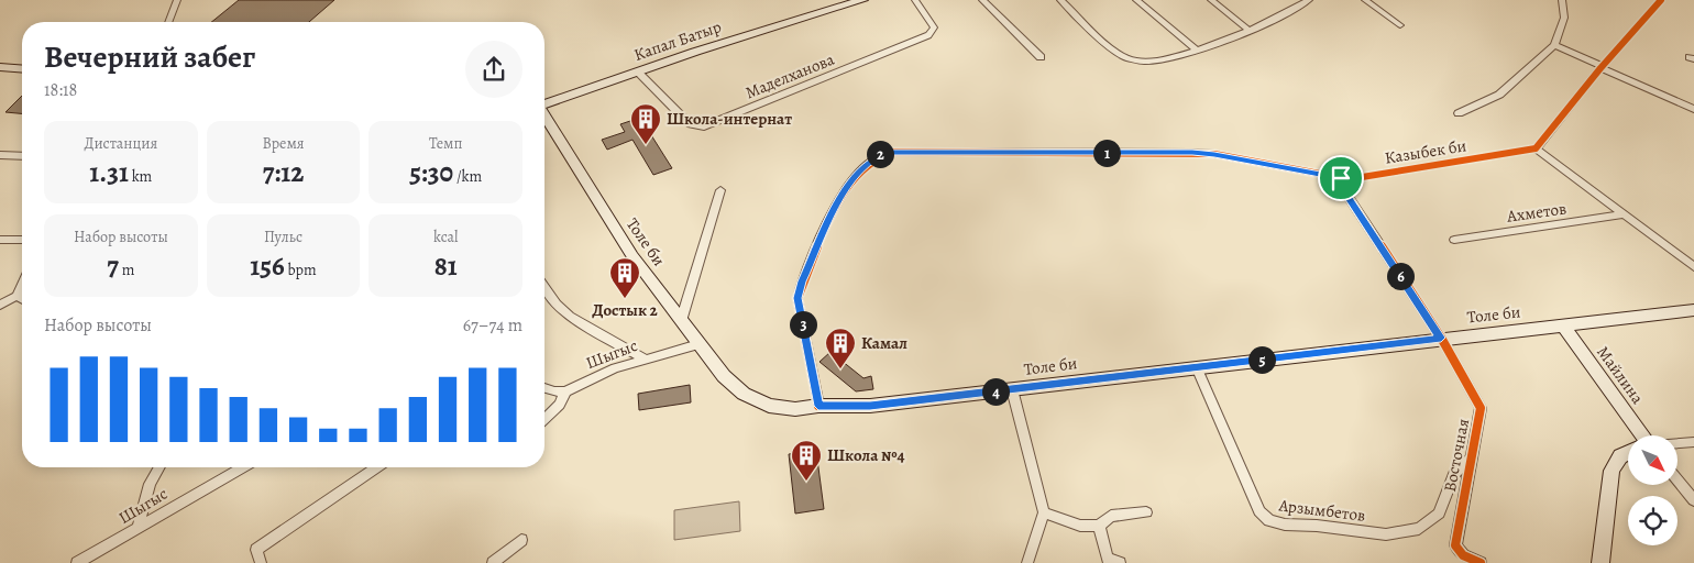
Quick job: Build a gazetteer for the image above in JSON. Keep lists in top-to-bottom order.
{
  "streets": {
    "main road": ["Капал Батыр", "Толе би", "Майлина"],
    "street": [
      "Маделханова",
      "Казыбек би",
      "Ахметов",
      "Шыгыс",
      "Восточная",
      "Арзымбетов"
    ]
  },
  "crossings": [
    ["Капал Батыр", "Маделханова"],
    ["Казыбек би", "Ахметов"],
    ["Казыбек би", "Толе би"],
    ["Казыбек би", "Восточная"],
    ["Толе би", "Шыгыс"],
    ["Толе би", "Майлина"],
    ["Толе би", "Восточная"],
    ["Толе би", "Арзымбетов"],
    ["Восточная", "Арзымбетов"]
  ],
  "places": {
    "building": [
      "Школа-интернат",
      "Достык 2",
      "Камал",
      "Школа №4"
    ]
  },
  "north": "bottom right",
  "page": {
    "heading": ["Вечерний забег", "18:18"],
    "stats": [
      ["Дистанция", "1.31 km"],
      ["Время", "7:12"],
      ["Темп", "5:30 /km"],
      ["Набор высоты", "7 m"],
      ["Пульс", "156 bpm"],
      ["kcal", "81"]
    ],
    "pins": [
      "1",
      "2",
      "6",
      "3",
      "5",
      "4"
    ],
    "chart": ["Набор высоты", "67–74 m"]
  }
}
